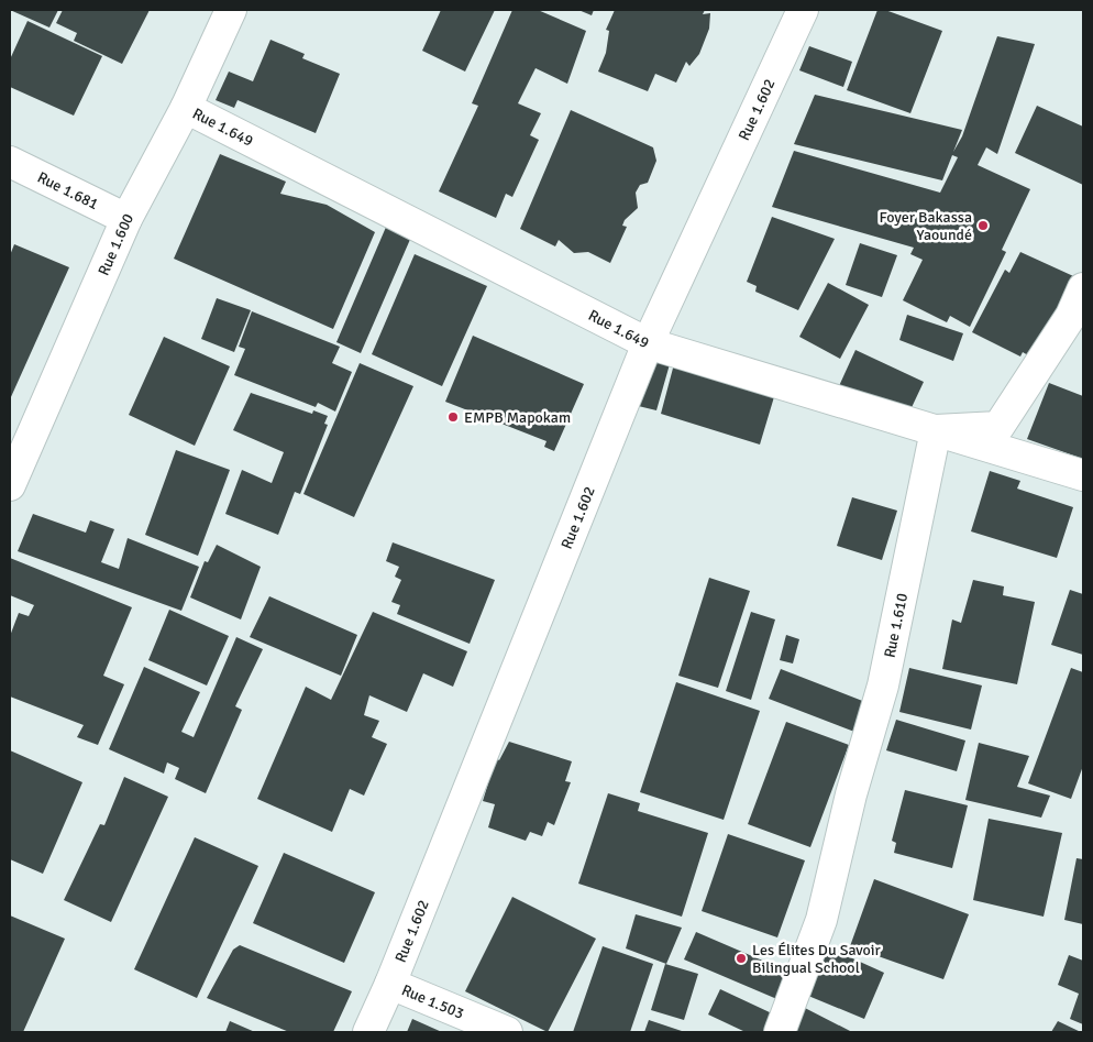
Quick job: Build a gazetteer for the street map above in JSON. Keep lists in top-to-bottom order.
{
  "streets": {
    "street": [
      "Rue 1.602",
      "Rue 1.649",
      "Rue 1.681",
      "Rue 1.600",
      "Rue 1.610",
      "Rue 1.503"
    ]
  },
  "crossings": [
    ["Rue 1.602", "Rue 1.649"],
    ["Rue 1.602", "Rue 1.503"],
    ["Rue 1.649", "Rue 1.600"],
    ["Rue 1.649", "Rue 1.610"],
    ["Rue 1.681", "Rue 1.600"]
  ],
  "places": ["Foyer Bakassa Yaoundé", "EMPB Mapokam", "Les Élites Du Savoir Bilingual School"]
}
